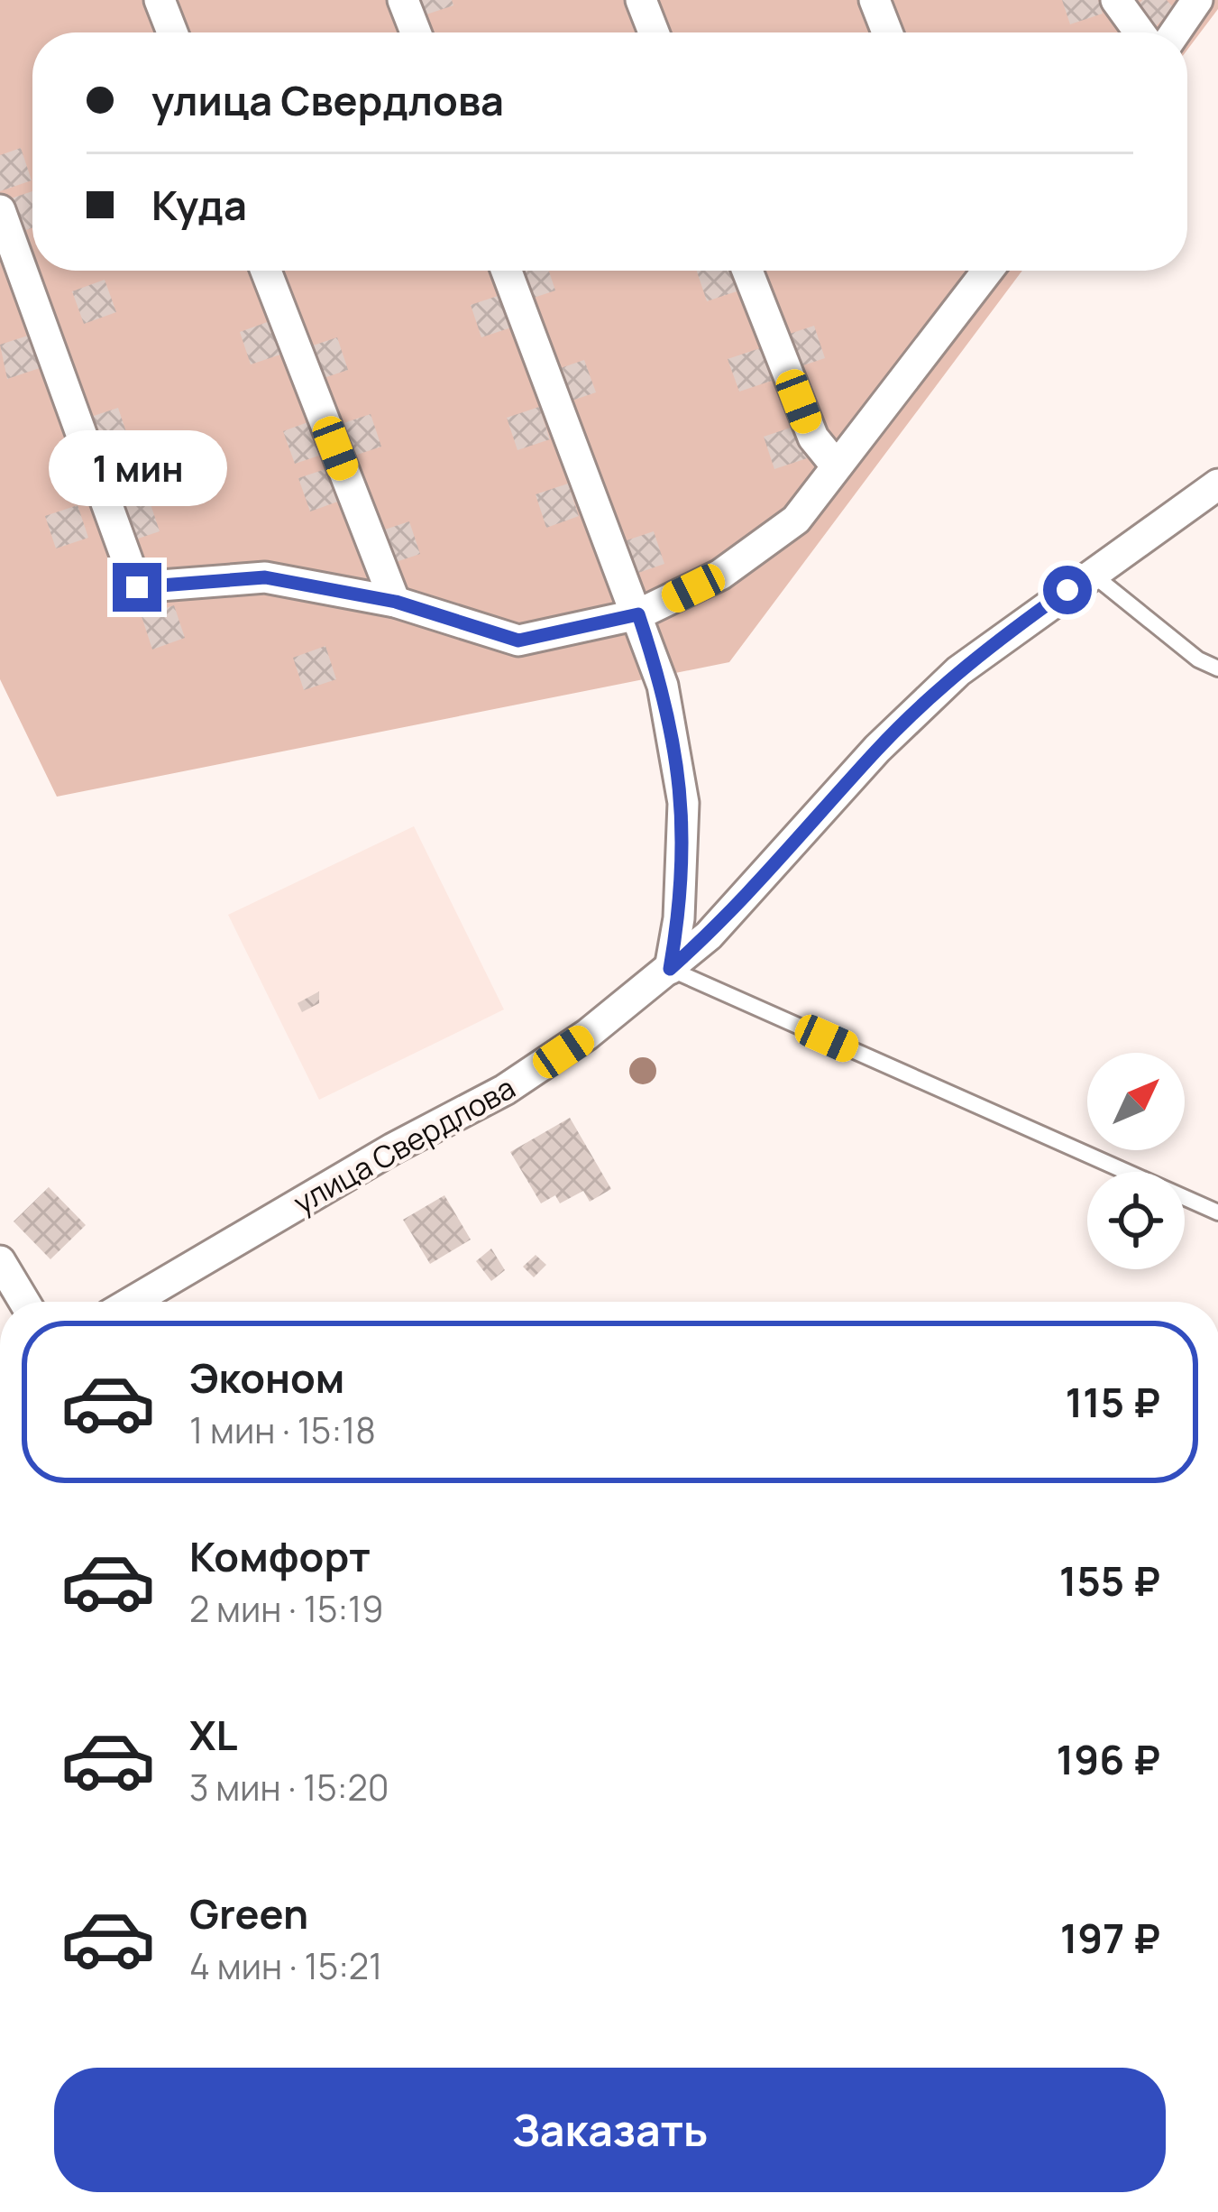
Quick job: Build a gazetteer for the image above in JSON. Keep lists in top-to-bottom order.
{
  "streets": {
    "street": ["улица Свердлова"]
  },
  "north": "top right",
  "page": {
    "banner": ["улица Свердлова", "Куда"],
    "bubble": "1 мин",
    "list": [
      {
        "name": "Эконом",
        "note": "1 мин · 15:18",
        "value": "115 ₽"
      },
      {
        "name": "Комфорт",
        "note": "2 мин · 15:19",
        "value": "155 ₽"
      },
      {
        "name": "XL",
        "note": "3 мин · 15:20",
        "value": "196 ₽"
      },
      {
        "name": "Green",
        "note": "4 мин · 15:21",
        "value": "197 ₽"
      }
    ],
    "buttons": "Заказать"
  }
}
